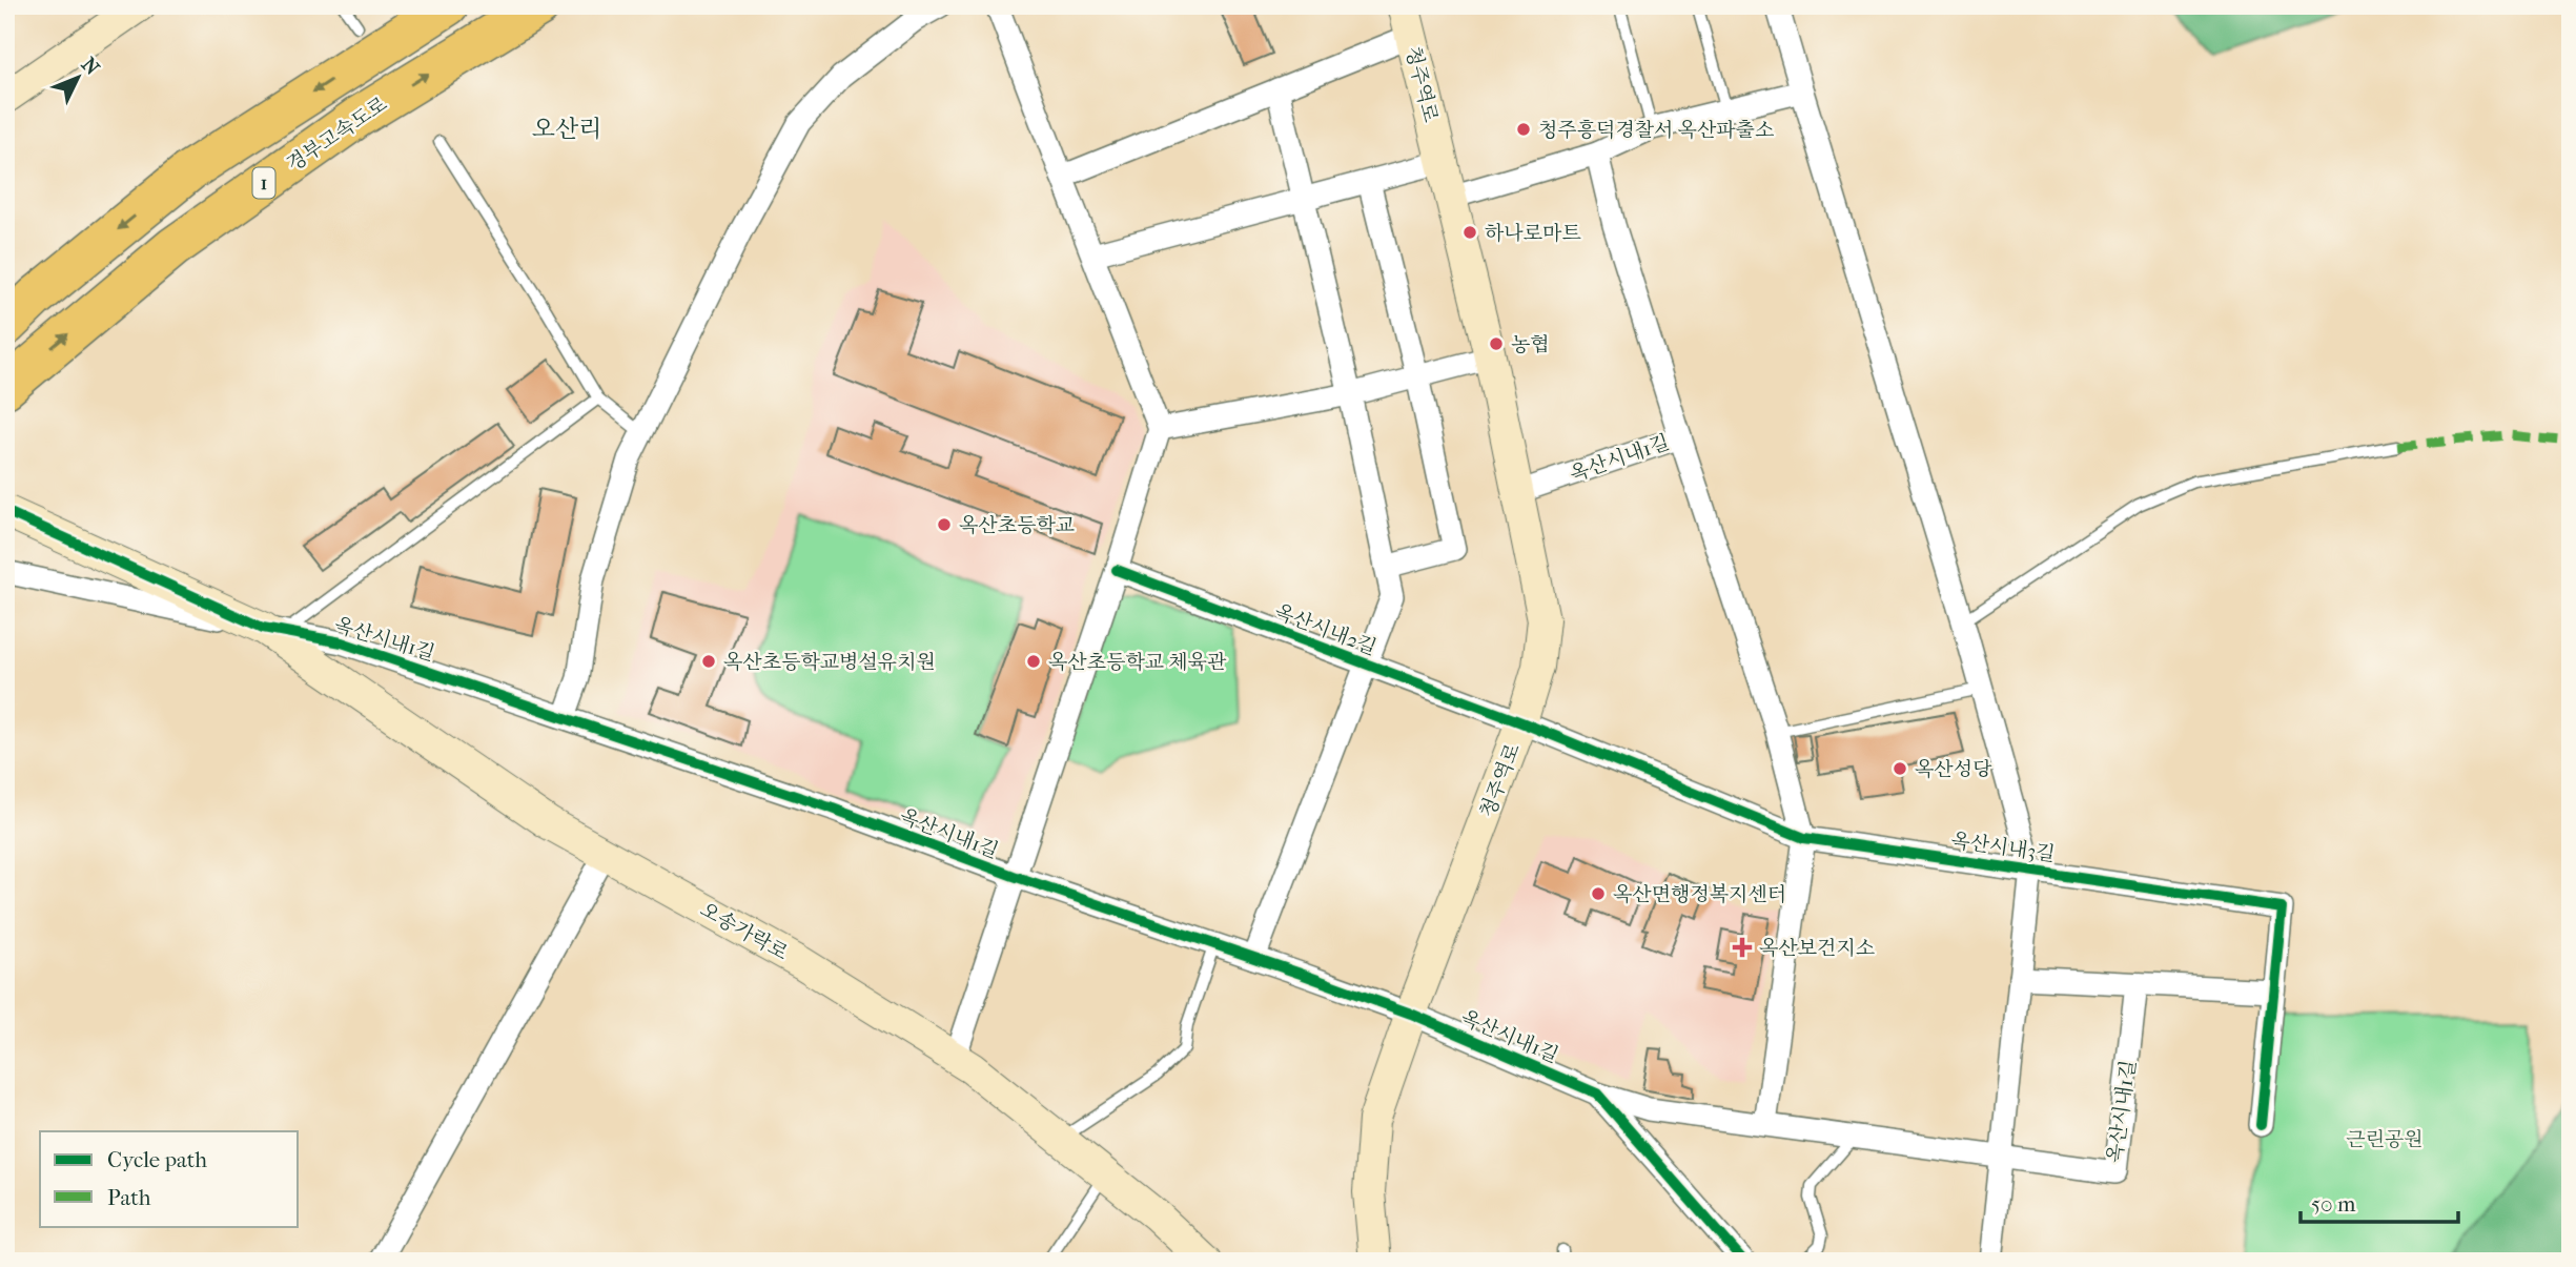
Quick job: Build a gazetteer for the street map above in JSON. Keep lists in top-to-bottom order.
{
  "streets": {
    "highway": ["경부고속도로", "1"],
    "street": [
      "청주역로",
      "옥산시내1길",
      "옥산시내2길",
      "옥산시내3길",
      "오송가락로"
    ]
  },
  "crossings": [
    ["청주역로", "옥산시내1길"],
    ["청주역로", "옥산시내2길"],
    ["청주역로", "옥산시내3길"],
    ["옥산시내1길", "옥산시내2길"],
    ["옥산시내1길", "옥산시내3길"],
    ["옥산시내1길", "오송가락로"],
    ["옥산시내2길", "옥산시내3길"]
  ],
  "districts": ["오산리"],
  "parks": ["근린공원"],
  "places": {
    "other": [
      "청주흥덕경찰서 옥산파출소",
      "하나로마트",
      "농협",
      "옥산초등학교",
      "옥산초등학교병설유치원",
      "옥산초등학교 체육관",
      "옥산성당",
      "옥산면행정복지센터"
    ],
    "health": ["옥산보건지소"]
  },
  "legend": ["Cycle path", "Path"],
  "scale_bar": "50 m",
  "north": "top right"
}
